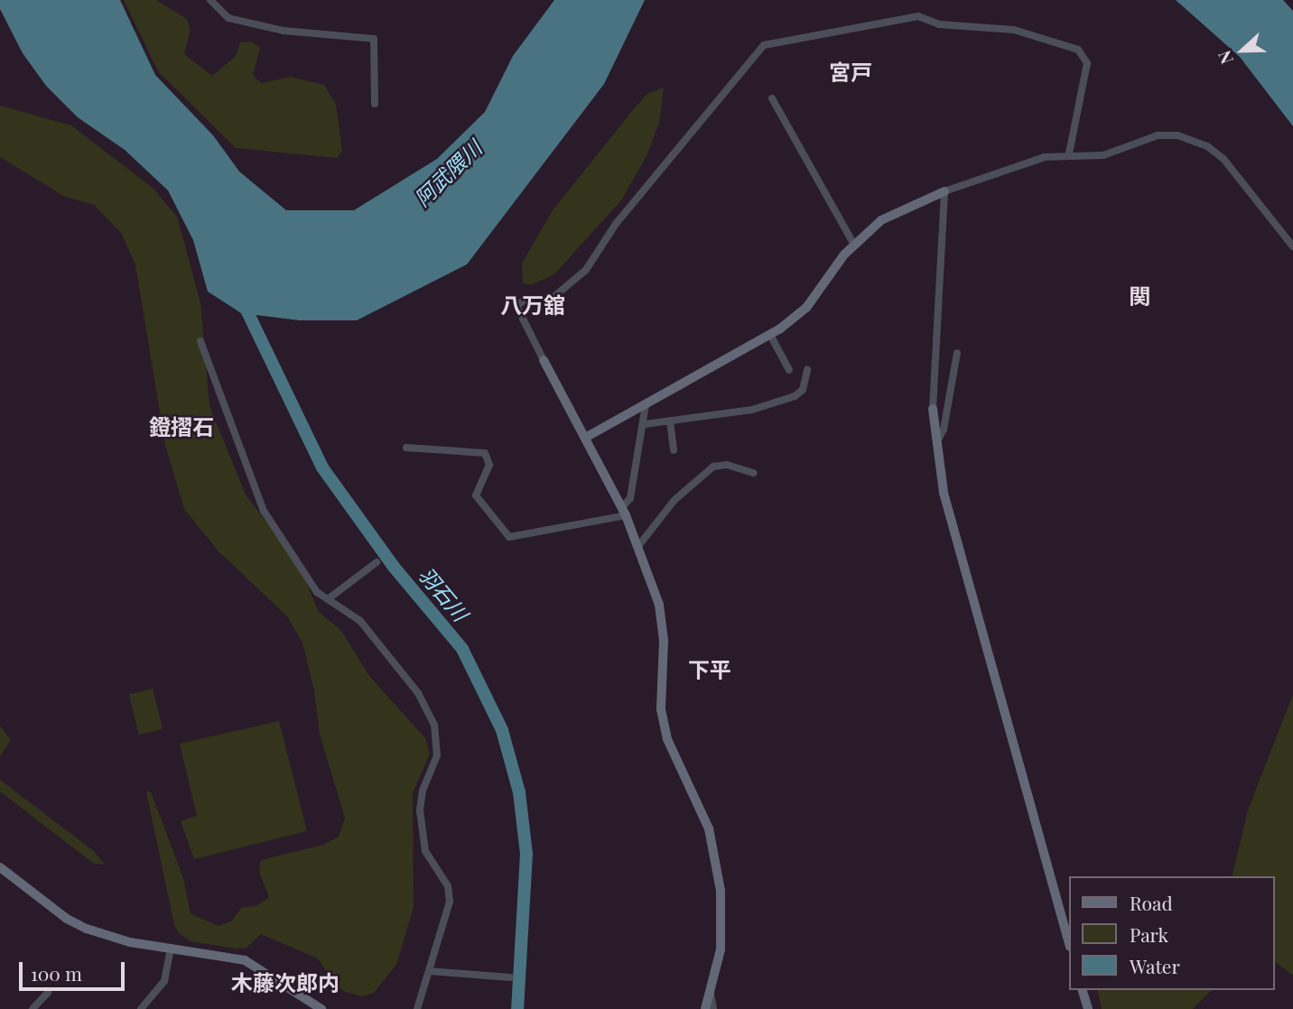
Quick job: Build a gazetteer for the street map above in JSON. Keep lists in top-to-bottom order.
{
  "districts": [
    "宮戸",
    "関",
    "八万舘",
    "鐙摺石",
    "下平",
    "木藤次郎内"
  ],
  "water": ["阿武隈川", "羽石川"],
  "legend": ["Road", "Park", "Water"],
  "scale_bar": "100 m",
  "north": "left"
}
